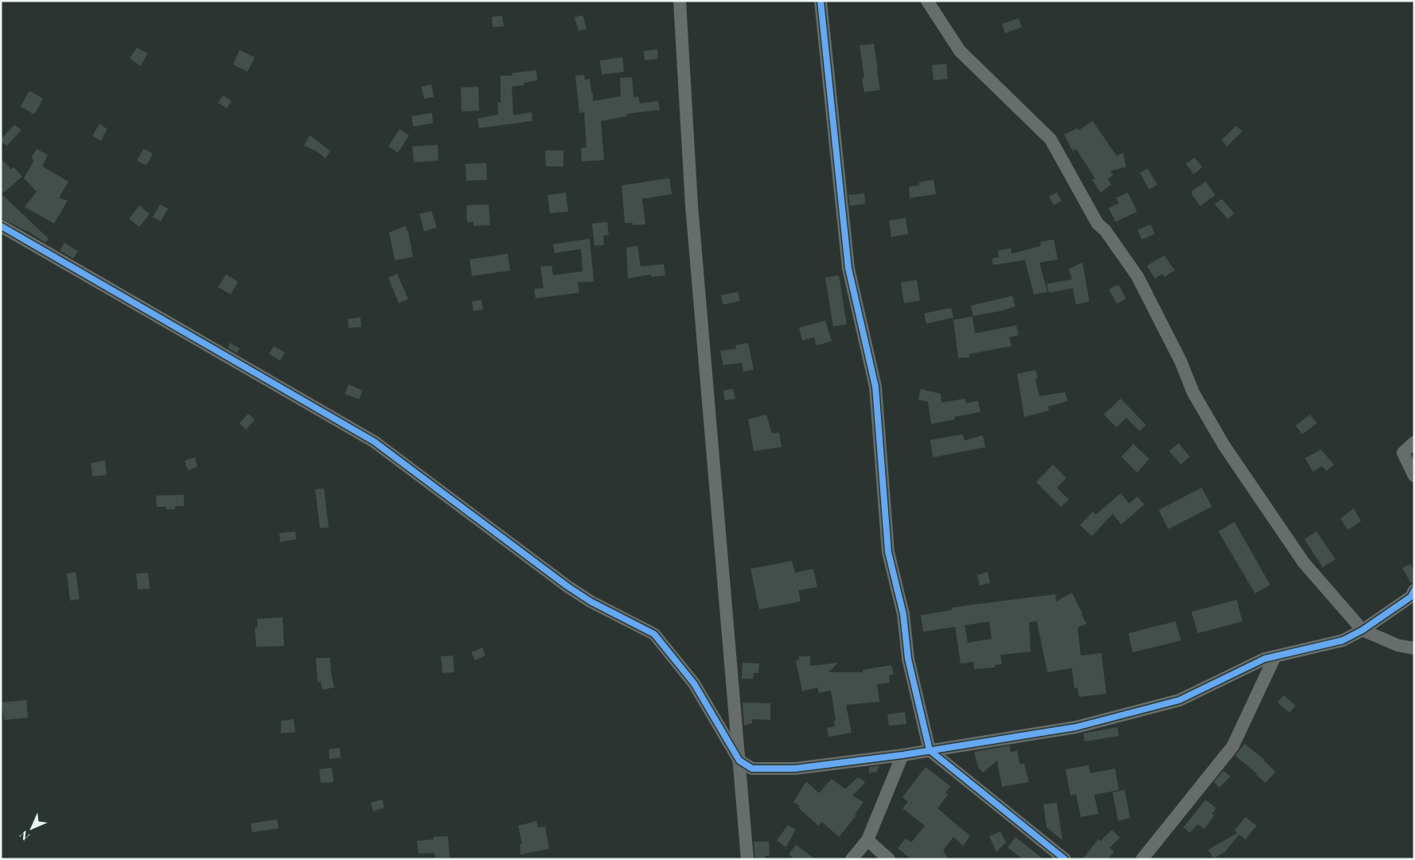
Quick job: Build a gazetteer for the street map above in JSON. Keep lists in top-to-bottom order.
{
  "north": "bottom left"
}
